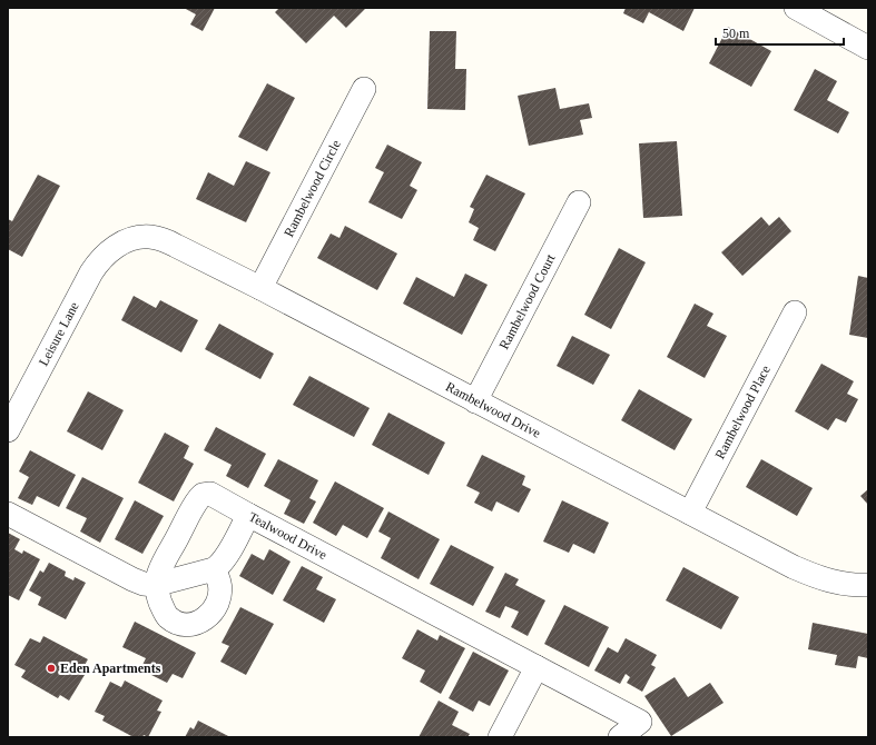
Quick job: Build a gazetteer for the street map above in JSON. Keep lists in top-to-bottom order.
{
  "streets": {
    "street": [
      "Rambelwood Circle",
      "Rambelwood Court",
      "Leisure Lane",
      "Rambelwood Drive",
      "Rambelwood Place",
      "Tealwood Drive"
    ]
  },
  "crossings": [
    ["Rambelwood Circle", "Rambelwood Drive"],
    ["Rambelwood Court", "Rambelwood Drive"],
    ["Leisure Lane", "Rambelwood Drive"],
    ["Rambelwood Drive", "Rambelwood Place"]
  ],
  "places": ["Eden Apartments"],
  "scale_bar": "50 m"
}
